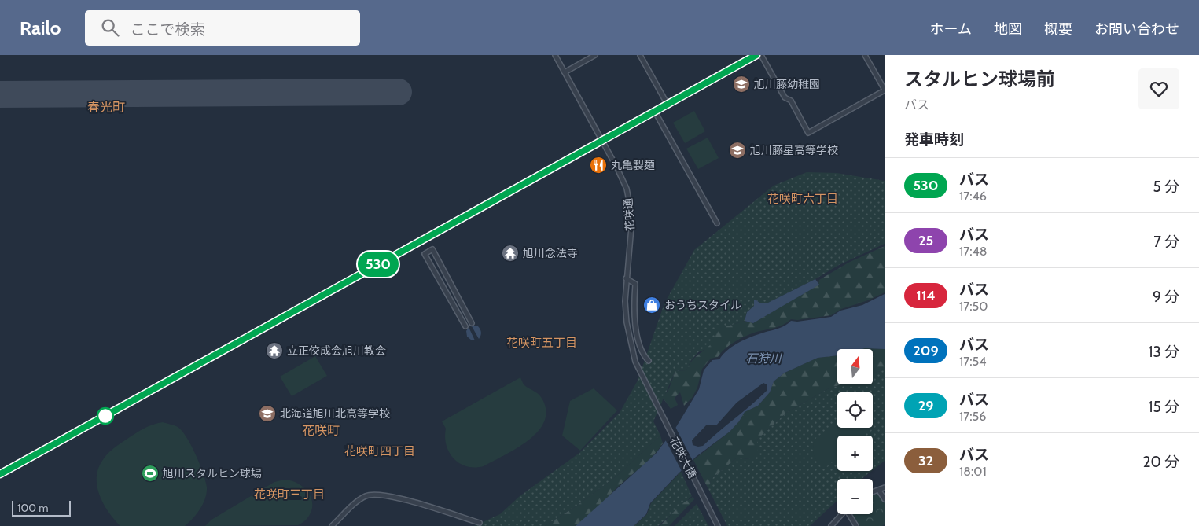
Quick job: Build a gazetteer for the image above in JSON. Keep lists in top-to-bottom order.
{
  "streets": {
    "street": ["花咲通", "花咲大橋"]
  },
  "crossings": [
    ["花咲通", "花咲大橋"]
  ],
  "districts": [
    "春光町",
    "花咲町六丁目",
    "花咲町五丁目",
    "花咲町",
    "花咲町四丁目",
    "花咲町三丁目"
  ],
  "water": ["石狩川"],
  "places": {
    "school or university": ["旭川藤幼稚園", "旭川藤星高等学校", "北海道旭川北高等学校"],
    "restaurant": ["丸亀製麺"],
    "temple": ["旭川念法寺", "立正佼成会旭川教会"],
    "shop": ["おうちスタイル"],
    "sports": ["旭川スタルヒン球場"]
  },
  "lines": ["bus line 530"],
  "scale_bar": "100 m",
  "north": "top",
  "page": {
    "header": "Railo",
    "search": "ここで検索",
    "nav": [
      "ホーム",
      "地図",
      "概要",
      "お問い合わせ"
    ],
    "on_map": "530",
    "heading": [
      ["スタルヒン球場前", "バス"],
      "発車時刻"
    ],
    "list": [
      {
        "mark": "530",
        "name": "バス",
        "note": "17:46",
        "value": "5 分"
      },
      {
        "mark": "25",
        "name": "バス",
        "note": "17:48",
        "value": "7 分"
      },
      {
        "mark": "114",
        "name": "バス",
        "note": "17:50",
        "value": "9 分"
      },
      {
        "mark": "209",
        "name": "バス",
        "note": "17:54",
        "value": "13 分"
      },
      {
        "mark": "29",
        "name": "バス",
        "note": "17:56",
        "value": "15 分"
      },
      {
        "mark": "32",
        "name": "バス",
        "note": "18:01",
        "value": "20 分"
      }
    ],
    "map_buttons": ["+", "−"],
    "scale": "100 m"
  }
}
